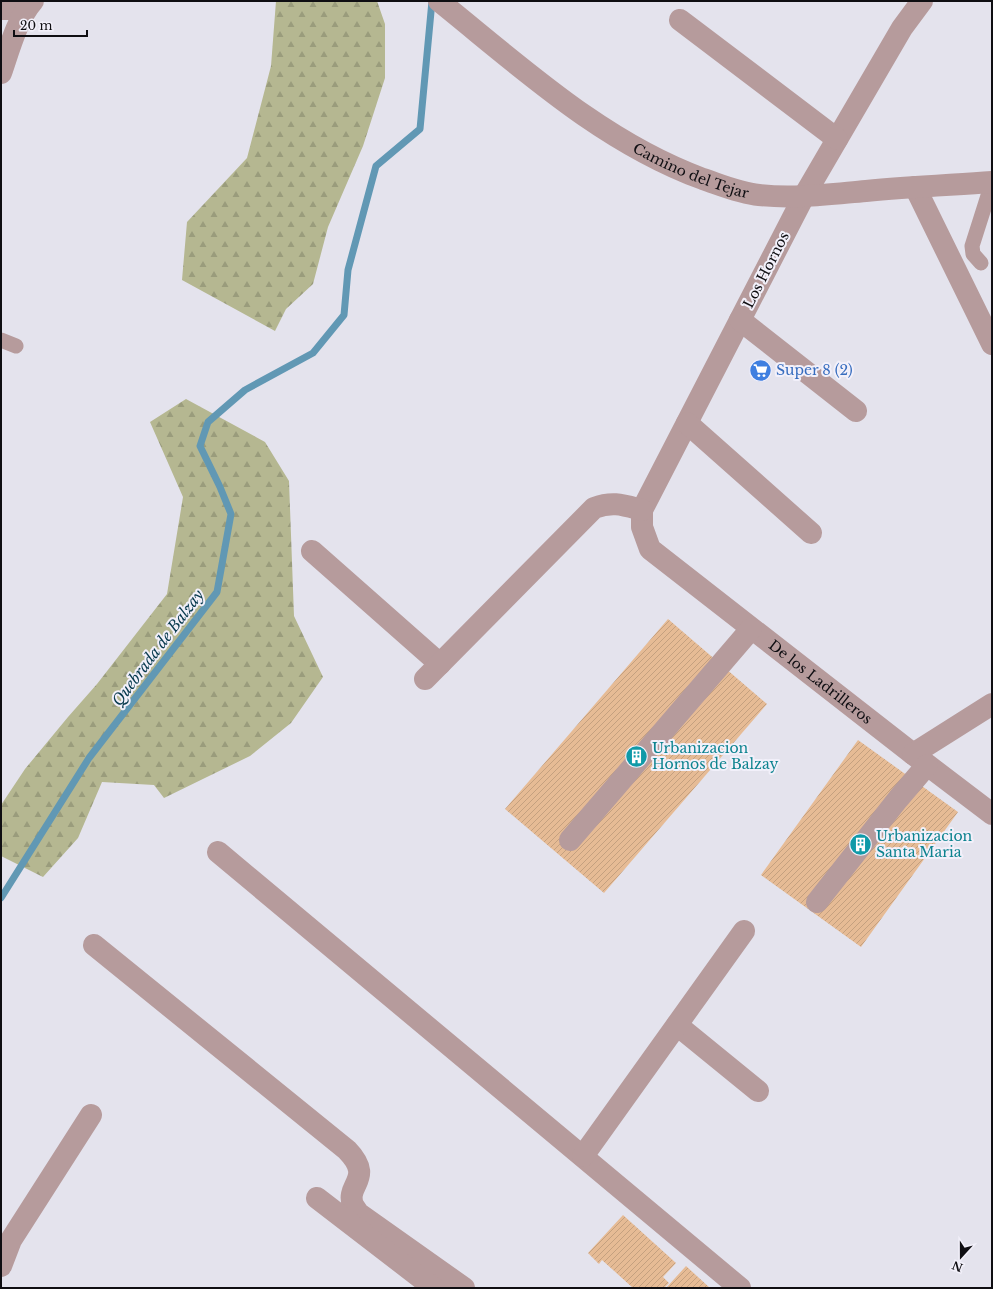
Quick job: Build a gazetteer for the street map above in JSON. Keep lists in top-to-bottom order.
{
  "streets": {
    "street": ["Camino del Tejar", "Los Hornos", "De los Ladrilleros"]
  },
  "crossings": [
    ["Camino del Tejar", "Los Hornos"],
    ["Los Hornos", "De los Ladrilleros"]
  ],
  "water": ["Quebrada de Balzay"],
  "places": {
    "supermarket": ["Super 8 (2)"],
    "building": ["Urbanizacion Hornos de Balzay", "Urbanizacion Santa Maria"]
  },
  "scale_bar": "20 m",
  "north": "bottom"
}
